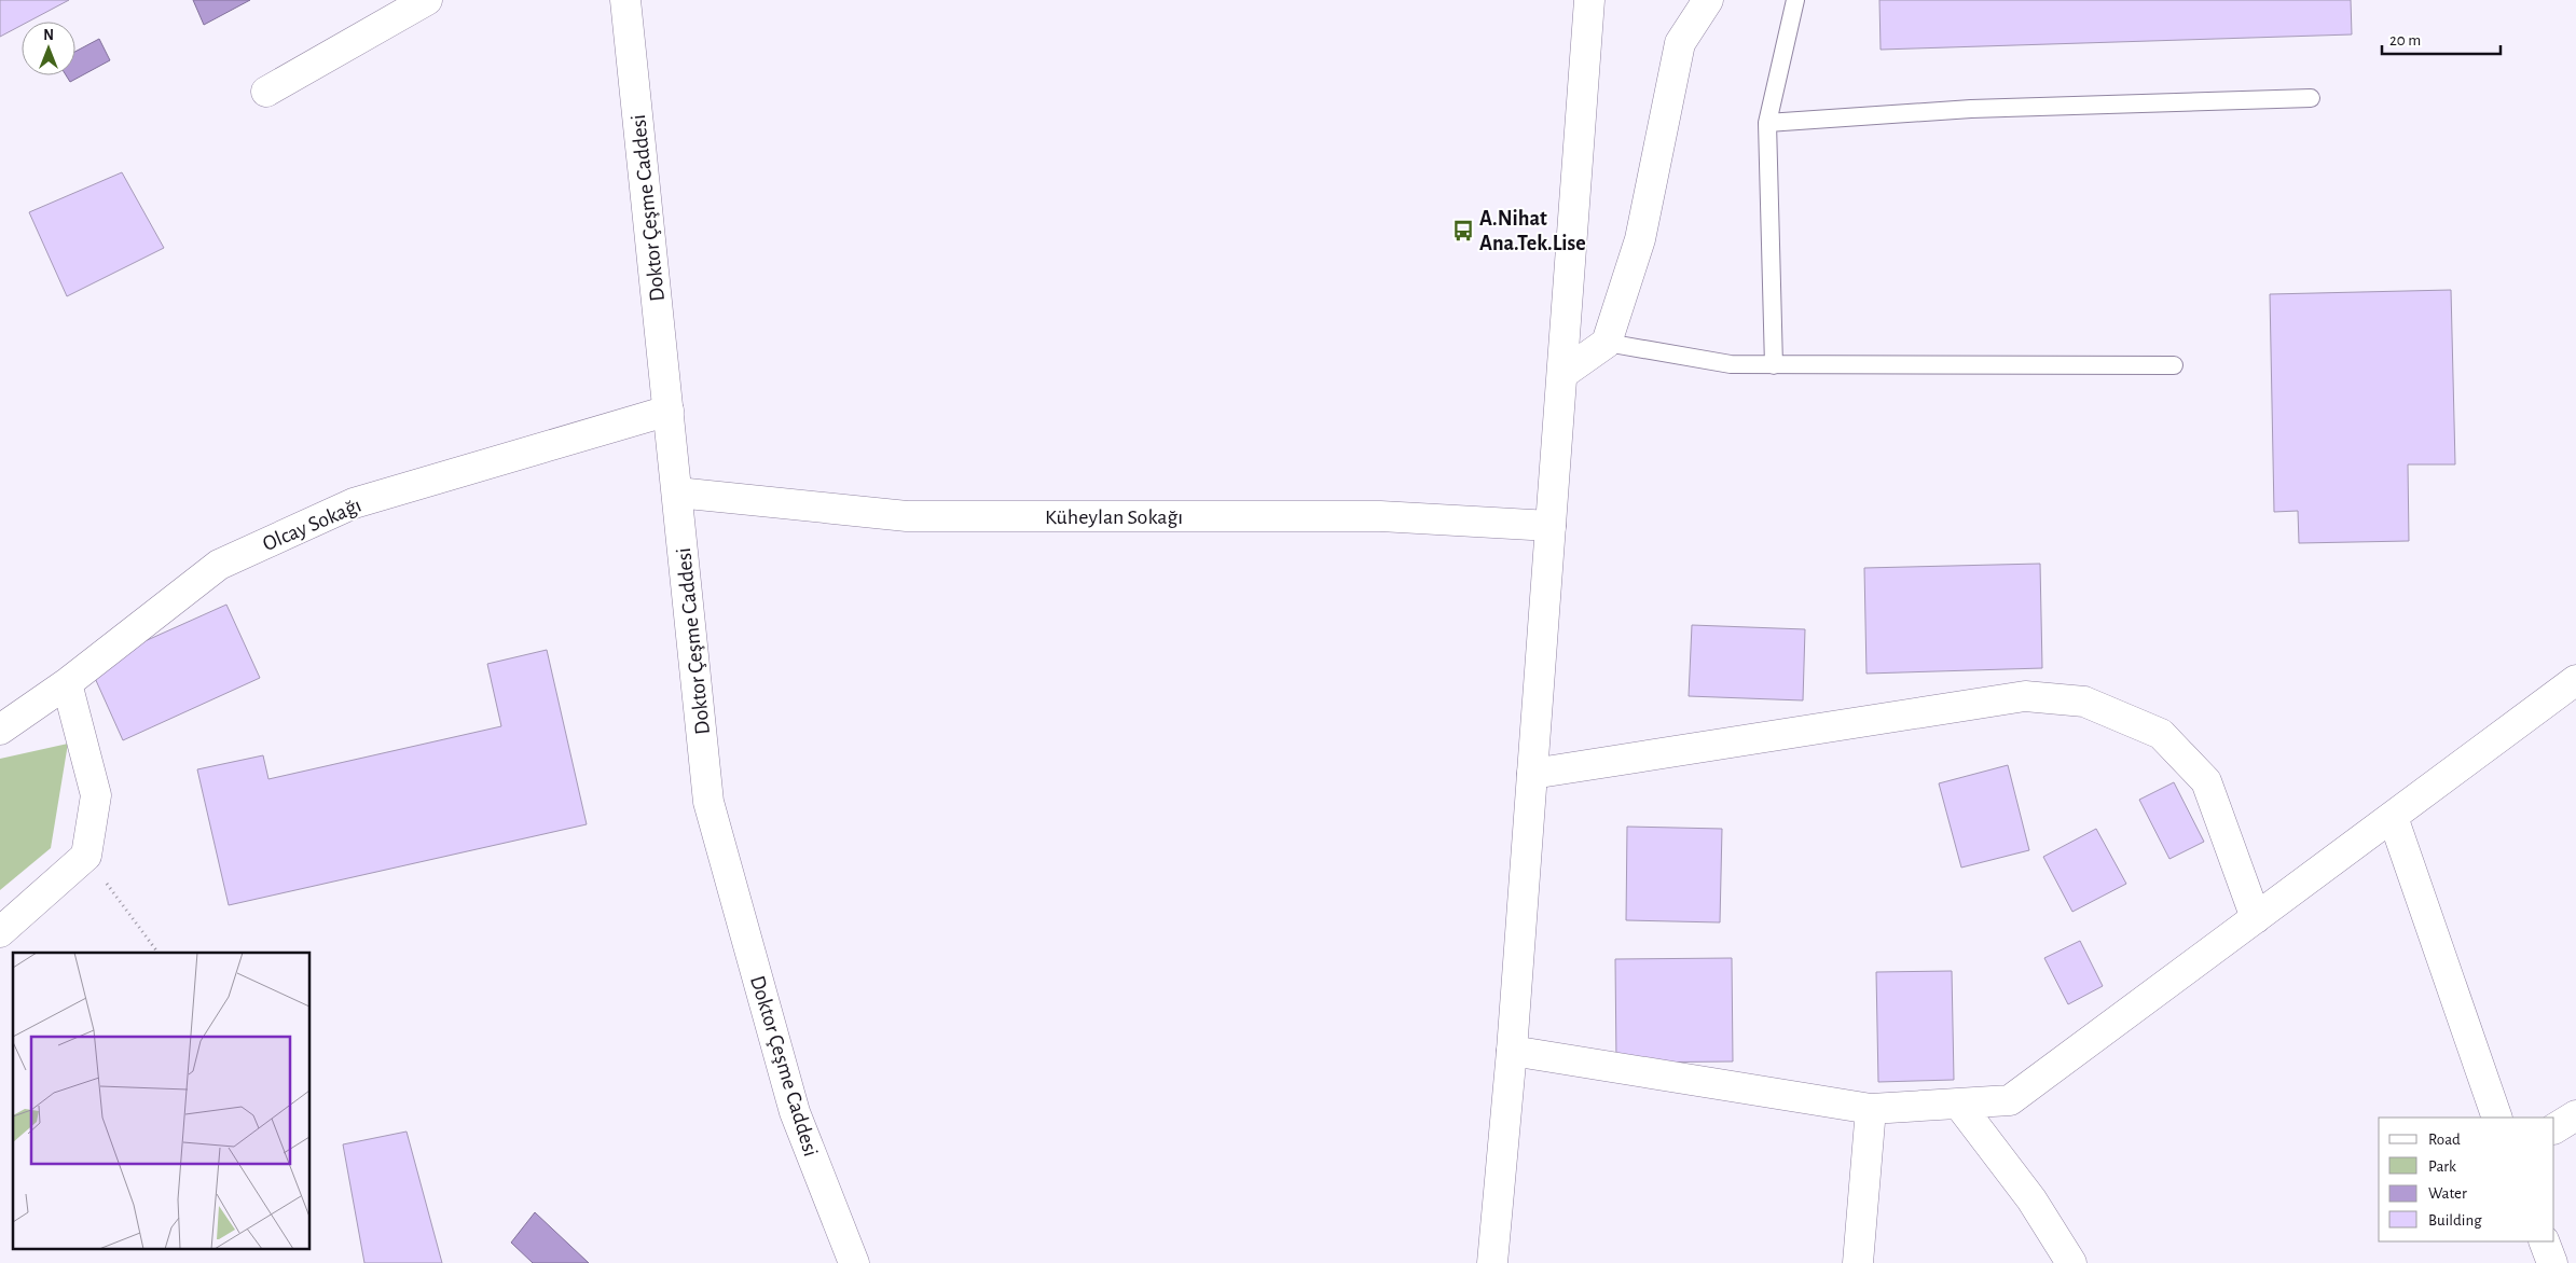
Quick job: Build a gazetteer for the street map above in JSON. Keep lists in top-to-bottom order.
{
  "streets": {
    "street": ["Doktor Çeşme Caddesi", "Küheylan Sokağı", "Olcay Sokağı"]
  },
  "crossings": [
    ["Doktor Çeşme Caddesi", "Küheylan Sokağı"],
    ["Doktor Çeşme Caddesi", "Olcay Sokağı"]
  ],
  "places": {
    "bus stop": ["A.Nihat Ana.Tek.Lise"]
  },
  "legend": [
    "Road",
    "Park",
    "Water",
    "Building"
  ],
  "scale_bar": "20 m",
  "north": "top"
}
